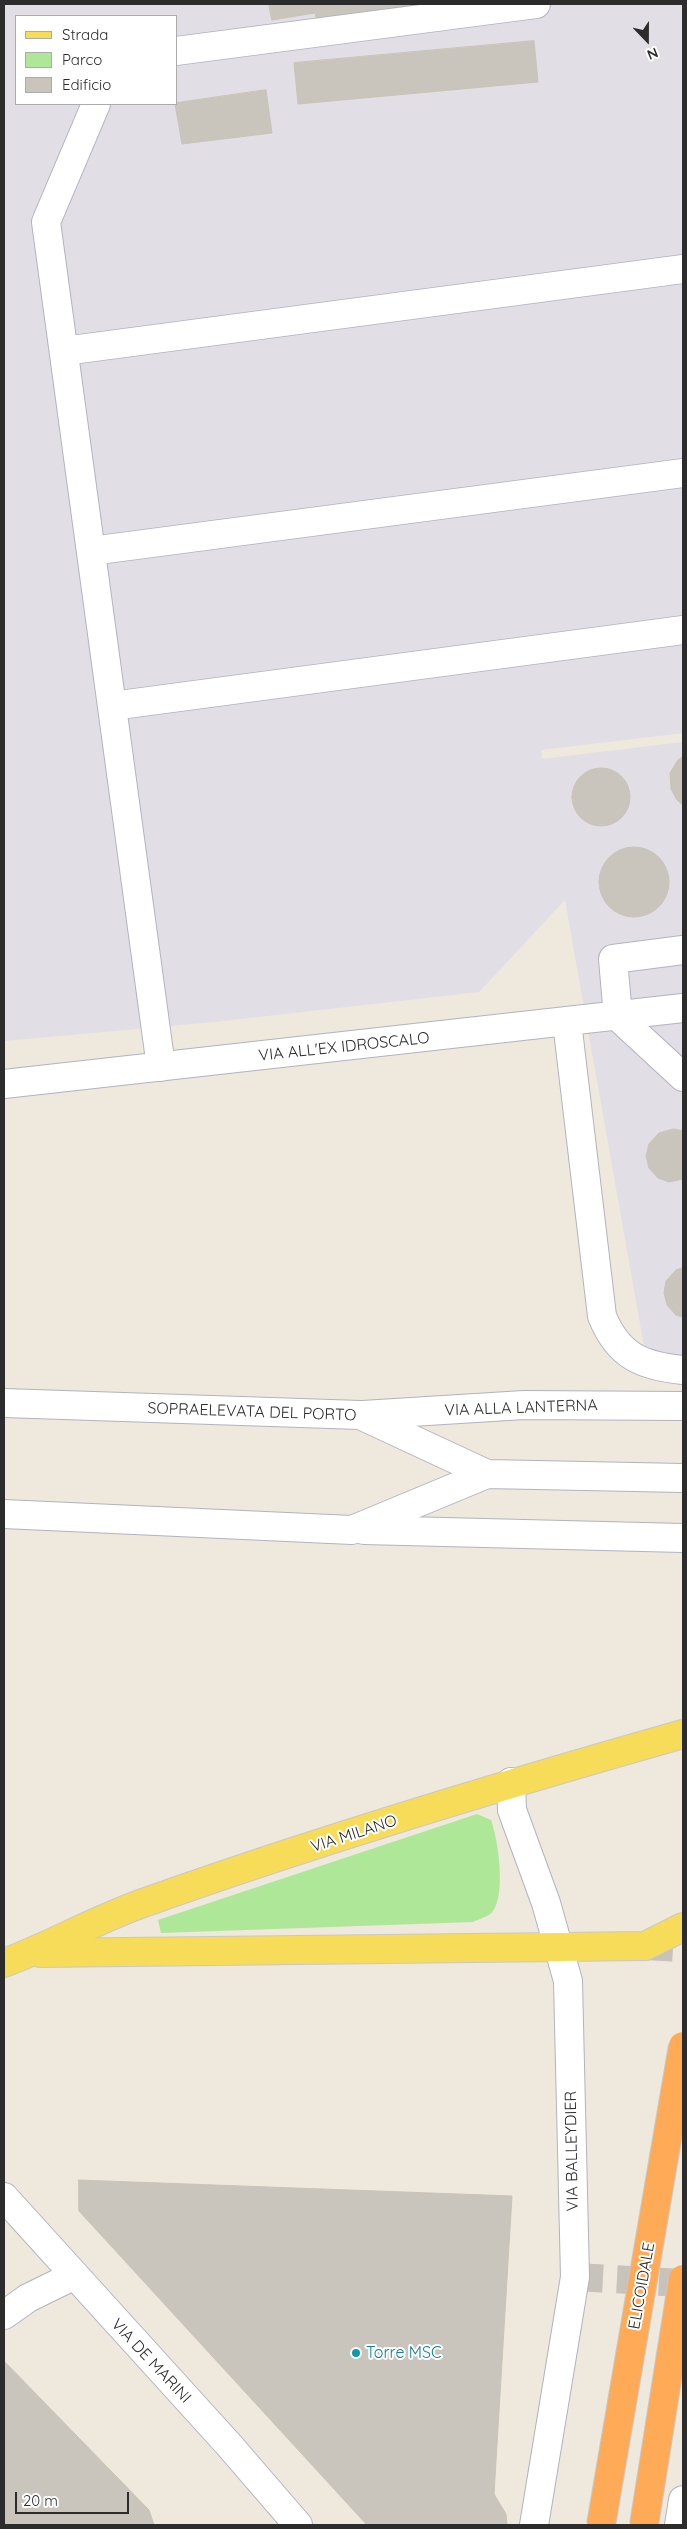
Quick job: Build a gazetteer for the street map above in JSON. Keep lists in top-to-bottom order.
{
  "streets": {
    "highway": ["ELICOIDALE"],
    "main road": ["VIA MILANO"],
    "street": [
      "VIA ALL'EX IDROSCALO",
      "VIA ALLA LANTERNA",
      "SOPRAELEVATA DEL PORTO",
      "VIA BALLEYDIER",
      "VIA DE MARINI"
    ]
  },
  "crossings": [
    ["VIA ALLA LANTERNA", "SOPRAELEVATA DEL PORTO"],
    ["VIA MILANO", "VIA BALLEYDIER"]
  ],
  "places": ["Torre MSC"],
  "legend": ["Strada", "Parco", "Edificio"],
  "scale_bar": "20 m",
  "north": "bottom"
}
